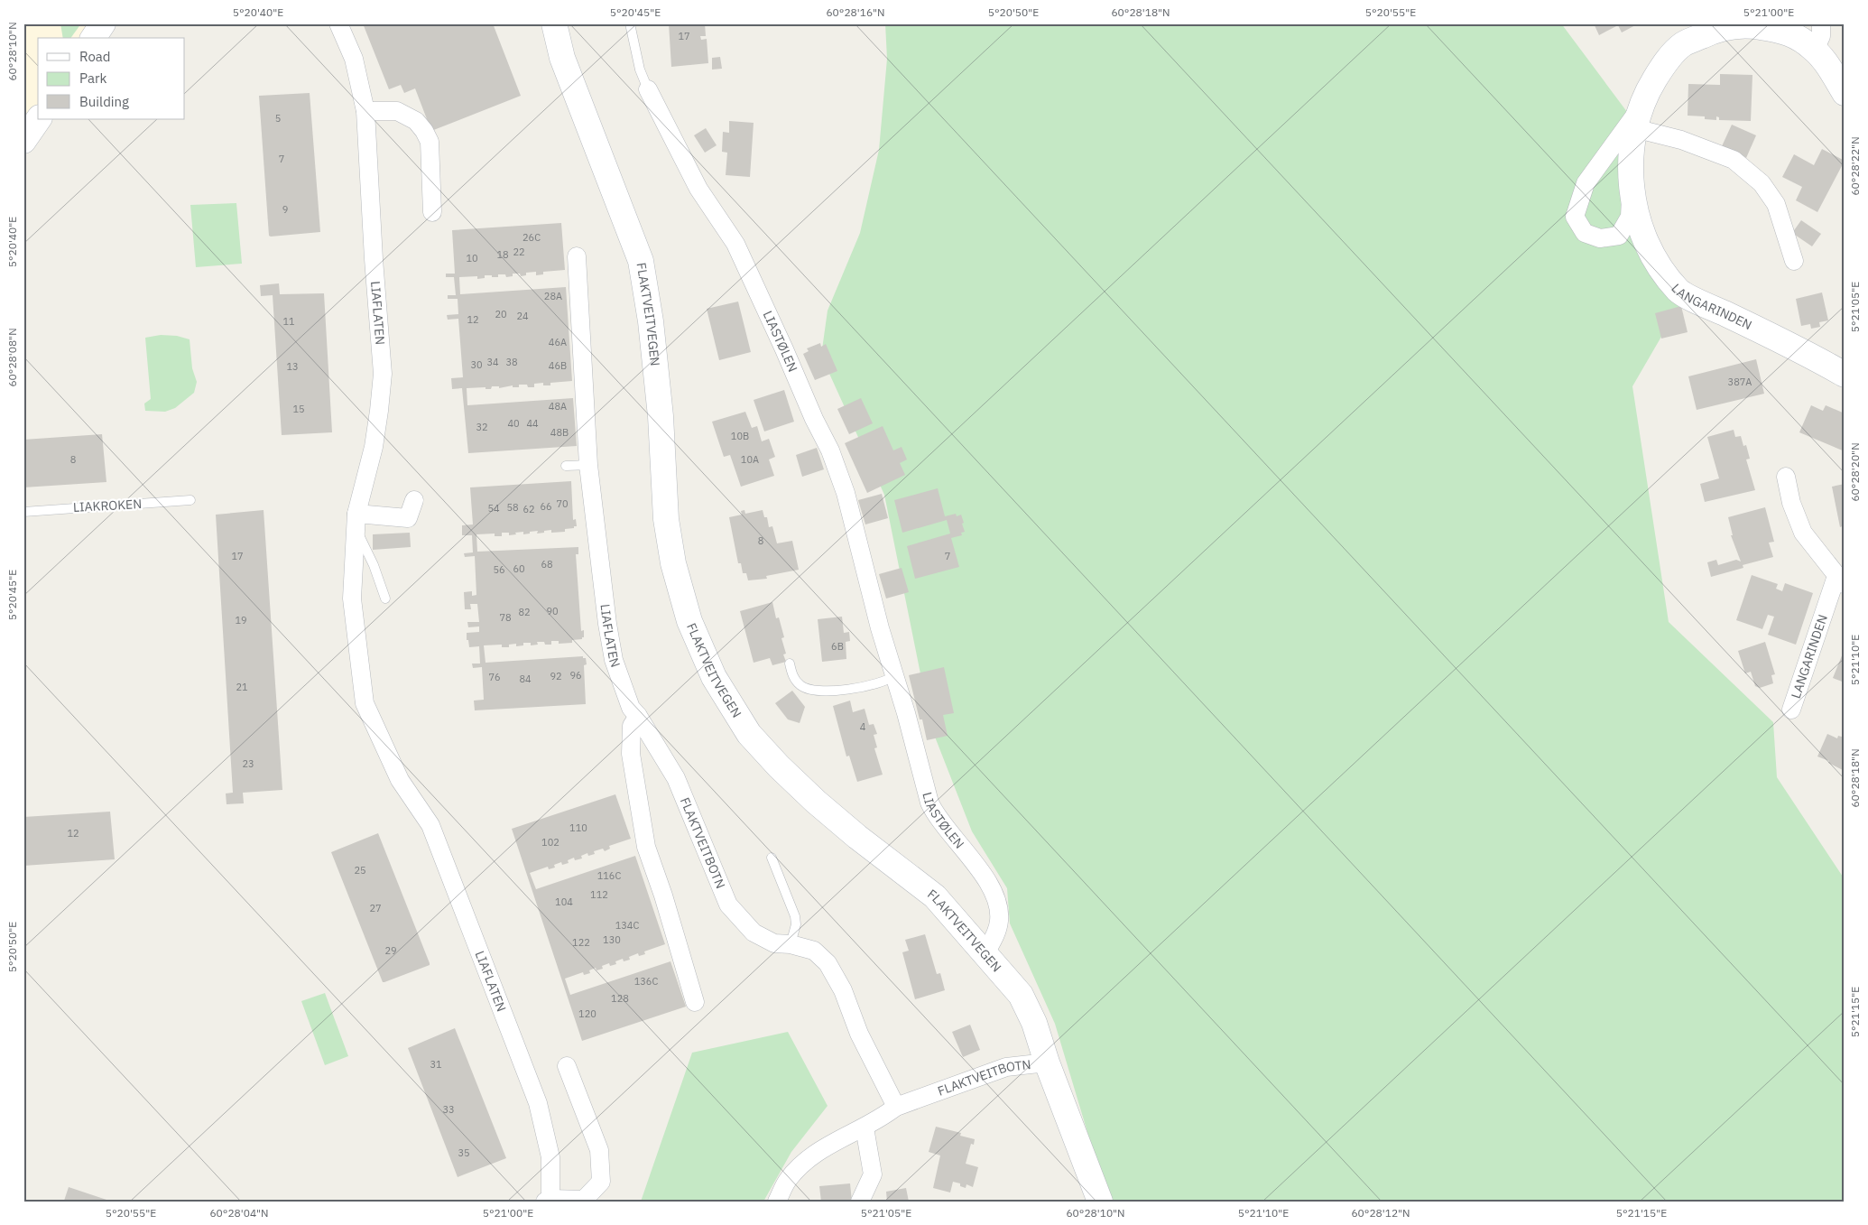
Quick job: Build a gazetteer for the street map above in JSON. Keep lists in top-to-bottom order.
{
  "streets": {
    "main road": ["LANGARINDEN", "FLAKTVEITVEGEN"],
    "street": ["LIAFLATEN", "LIASTØLEN", "FLAKTVEITBOTN"],
    "lane": ["LIAKROKEN"]
  },
  "crossings": [
    ["LIAFLATEN", "FLAKTVEITBOTN"],
    ["FLAKTVEITVEGEN", "LIASTØLEN"],
    ["FLAKTVEITVEGEN", "FLAKTVEITBOTN"]
  ],
  "house_numbers": [
    "17",
    "5",
    "7",
    "9",
    "26C",
    "22",
    "18",
    "10",
    "28A",
    "20",
    "24",
    "12",
    "11",
    "46A",
    "34",
    "38",
    "30",
    "46B",
    "13",
    "387A",
    "48A",
    "15",
    "40",
    "44",
    "32",
    "48B",
    "10B",
    "8",
    "10A",
    "70",
    "66",
    "58",
    "54",
    "62",
    "8",
    "17",
    "7",
    "68",
    "60",
    "56",
    "90",
    "82",
    "78",
    "19",
    "6B",
    "96",
    "92",
    "76",
    "84",
    "21",
    "4",
    "23",
    "110",
    "12",
    "102",
    "25",
    "116C",
    "112",
    "104",
    "27",
    "134C",
    "130",
    "122",
    "29",
    "136C",
    "128",
    "120",
    "31",
    "33",
    "35"
  ],
  "legend": ["Road", "Park", "Building"],
  "coordinates": [
    "5°20'40\"E",
    "5°20'45\"E",
    "60°28'16\"N",
    "5°20'50\"E",
    "60°28'18\"N",
    "5°20'55\"E",
    "5°21'00\"E",
    "60°28'10\"N",
    "60°28'22\"N",
    "5°21'05\"E",
    "60°28'08\"N",
    "60°28'20\"N",
    "5°21'10\"E",
    "5°21'15\"E",
    "60°28'04\"N",
    "60°28'12\"N"
  ]
}
